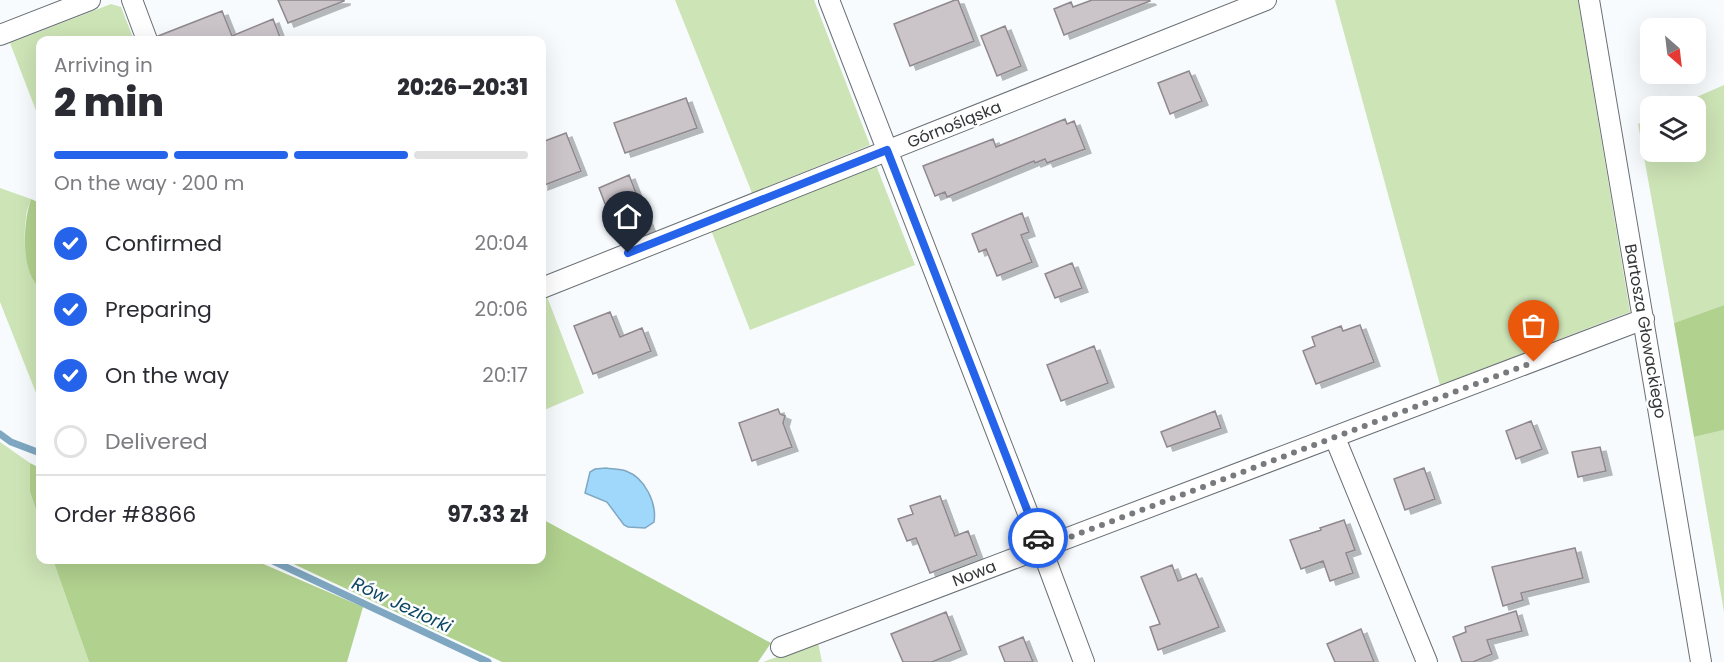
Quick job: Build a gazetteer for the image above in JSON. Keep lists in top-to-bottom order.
{
  "streets": {
    "street": ["Górnośląska", "Bartosza Głowackiego", "Nowa"]
  },
  "crossings": [
    ["Bartosza Głowackiego", "Nowa"]
  ],
  "water": ["Rów Jeziorki"],
  "north": "bottom right",
  "page": {
    "heading": ["2 min", "Arriving in", "20:26–20:31"],
    "panel": ["Order #8866", "97.33 zł"],
    "bar": "On the way · 200 m",
    "list": [
      ["Confirmed", "20:04"],
      ["Preparing", "20:06"],
      ["On the way", "20:17"],
      "Delivered"
    ]
  }
}
